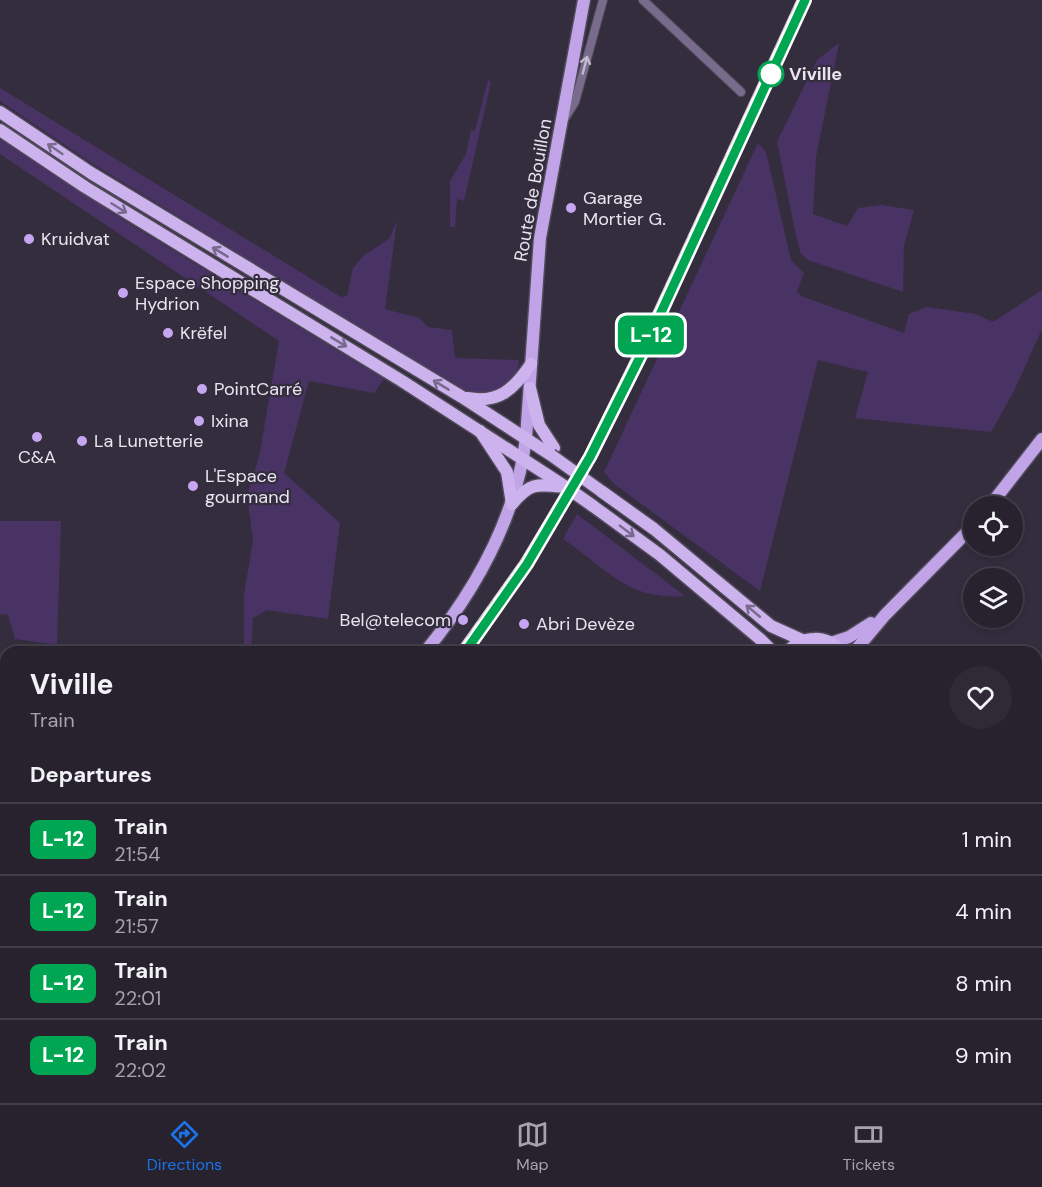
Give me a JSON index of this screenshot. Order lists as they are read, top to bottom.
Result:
{
  "streets": {
    "main road": ["Route de Bouillon"]
  },
  "places": [
    "Viville",
    "Garage Mortier G.",
    "Kruidvat",
    "Espace Shopping Hydrion",
    "Krëfel",
    "PointCarré",
    "Ixina",
    "C&A",
    "La Lunetterie",
    "L'Espace gourmand",
    "Bel@telecom",
    "Abri Devèze"
  ],
  "page": {
    "on_map": "L-12",
    "heading": [
      ["Viville", "Train"],
      "Departures"
    ],
    "list": [
      {
        "mark": "L-12",
        "name": "Train",
        "note": "21:54",
        "value": "1 min"
      },
      {
        "mark": "L-12",
        "name": "Train",
        "note": "21:57",
        "value": "4 min"
      },
      {
        "mark": "L-12",
        "name": "Train",
        "note": "22:01",
        "value": "8 min"
      },
      {
        "mark": "L-12",
        "name": "Train",
        "note": "22:02",
        "value": "9 min"
      }
    ],
    "tabs": ["Directions", "Map", "Tickets"]
  }
}
